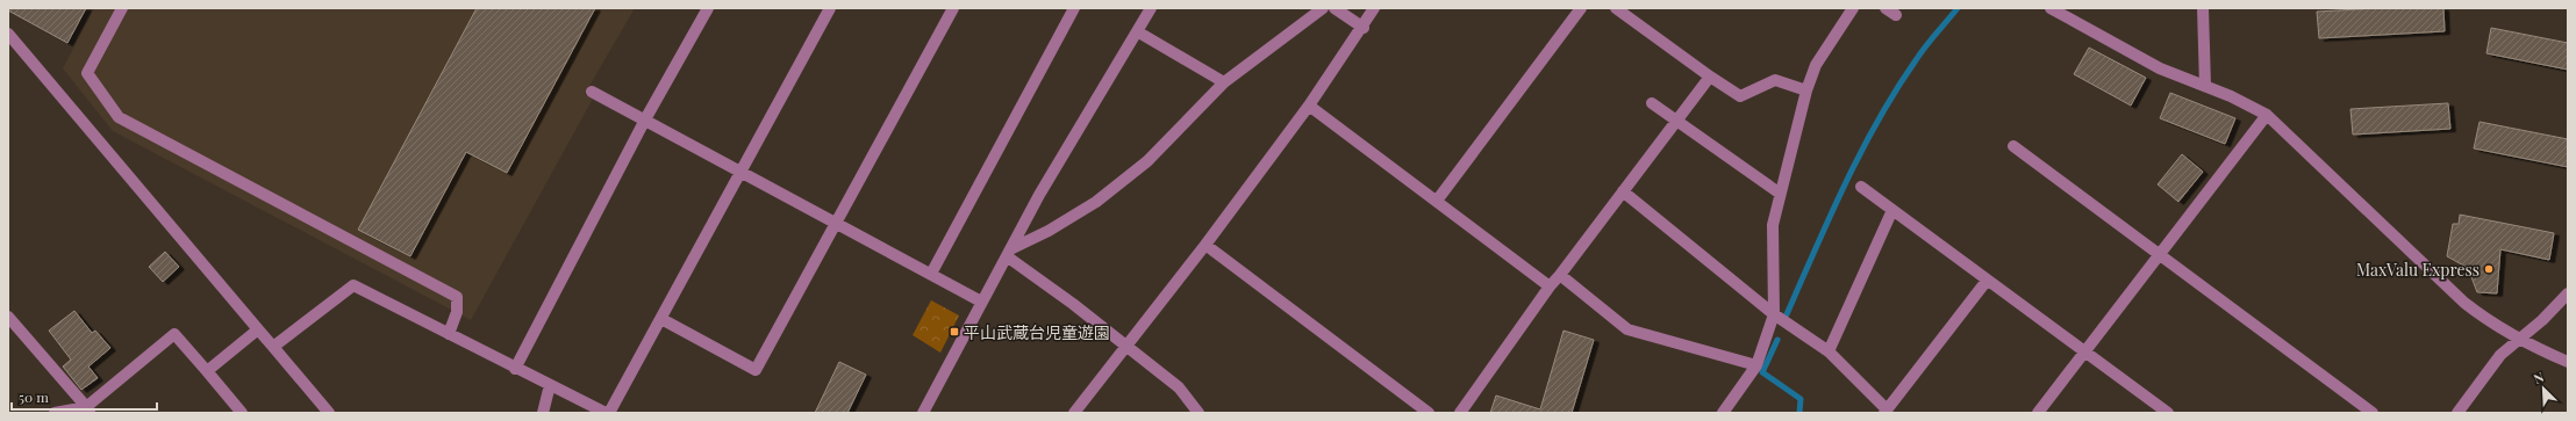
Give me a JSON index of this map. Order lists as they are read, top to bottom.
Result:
{
  "places": {
    "other": ["MaxValu Express"],
    "transit": ["平山武蔵台児童遊園"]
  },
  "scale_bar": "50 m",
  "north": "top left"
}
